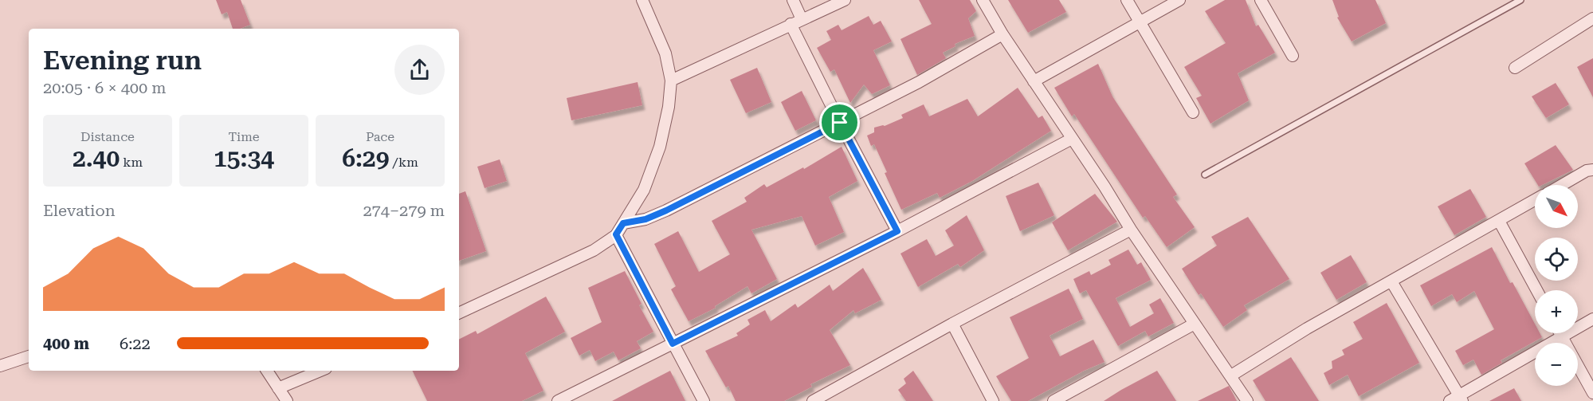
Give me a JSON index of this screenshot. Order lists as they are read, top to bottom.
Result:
{
  "north": "bottom right",
  "page": {
    "heading": ["Evening run", "20:05 · 6 × 400 m"],
    "stats": [
      ["Distance", "2.40 km"],
      ["Time", "15:34"],
      ["Pace", "6:29 /km"]
    ],
    "map_buttons": ["+", "−"],
    "chart": ["Elevation", "274–279 m"],
    "list": [
      {
        "name": "400 m",
        "note": "6:22"
      }
    ]
  }
}
